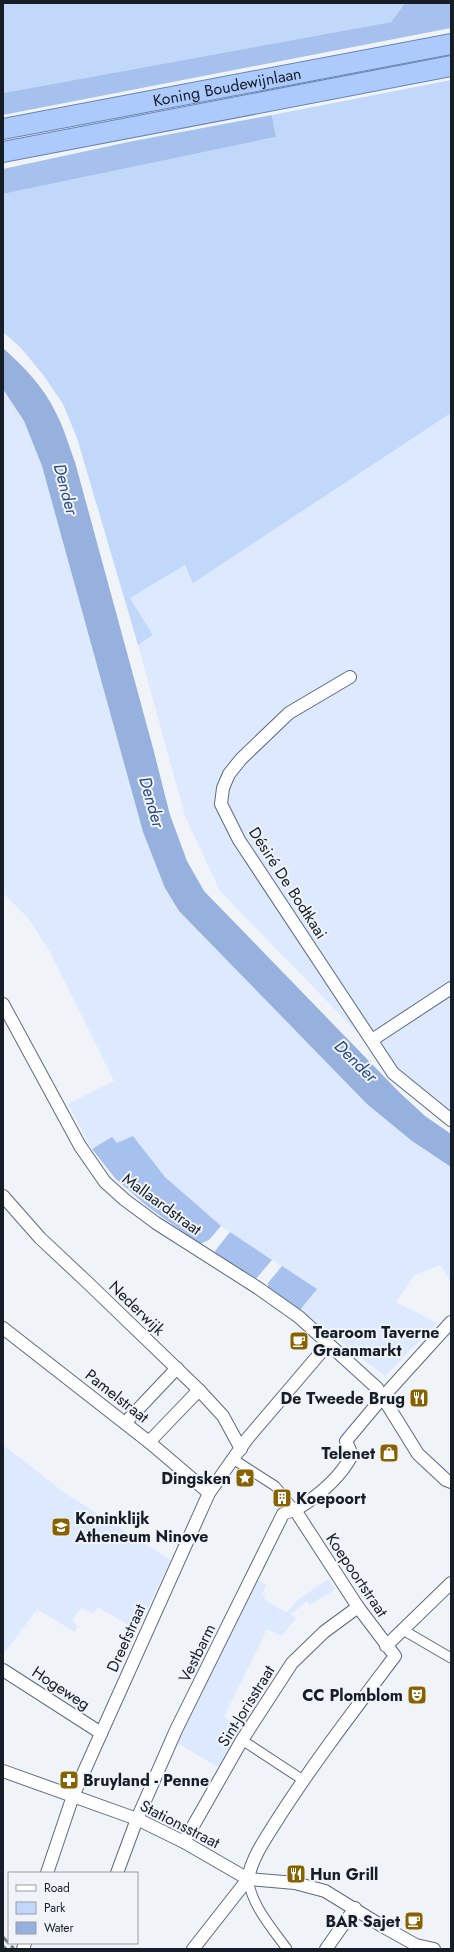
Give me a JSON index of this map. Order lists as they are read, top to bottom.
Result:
{
  "streets": {
    "highway": ["Koning Boudewijnlaan"],
    "street": [
      "Désiré De Bodtkaai",
      "Mallaardstraat",
      "Nederwijk",
      "Pamelstraat",
      "Koepoortstraat",
      "Dreefstraat",
      "Vestbarm",
      "Hogeweg",
      "Sint-Jorisstraat",
      "Stationsstraat"
    ]
  },
  "crossings": [
    ["Mallaardstraat", "Dreefstraat"],
    ["Mallaardstraat", "Vestbarm"],
    ["Nederwijk", "Dreefstraat"],
    ["Pamelstraat", "Dreefstraat"],
    ["Koepoortstraat", "Vestbarm"],
    ["Koepoortstraat", "Sint-Jorisstraat"],
    ["Dreefstraat", "Hogeweg"],
    ["Dreefstraat", "Stationsstraat"],
    ["Vestbarm", "Stationsstraat"],
    ["Sint-Jorisstraat", "Stationsstraat"]
  ],
  "water": ["Dender"],
  "places": {
    "cafe": ["Tearoom Taverne Graanmarkt", "BAR Sajet"],
    "restaurant": ["De Tweede Brug", "Hun Grill"],
    "shop": ["Telenet"],
    "place": ["Dingsken"],
    "building": ["Koepoort"],
    "school or university": ["Koninklijk Atheneum Ninove"],
    "theatre": ["CC Plomblom"],
    "pharmacy": ["Bruyland - Penne"]
  },
  "legend": ["Road", "Park", "Water"]
}
